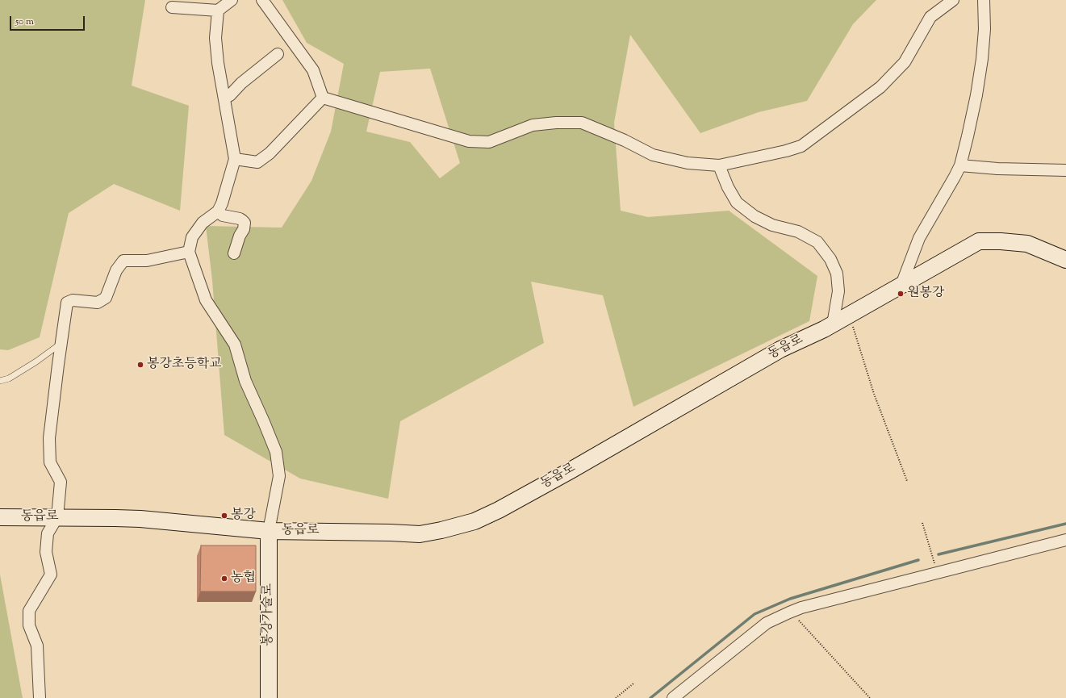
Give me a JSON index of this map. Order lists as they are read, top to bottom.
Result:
{
  "streets": {
    "main road": ["동읍로", "봉강가술로"]
  },
  "crossings": [
    ["동읍로", "봉강가술로"]
  ],
  "places": [
    "원봉강",
    "봉강초등학교",
    "봉강",
    "농협"
  ],
  "scale_bar": "50 m"
}
